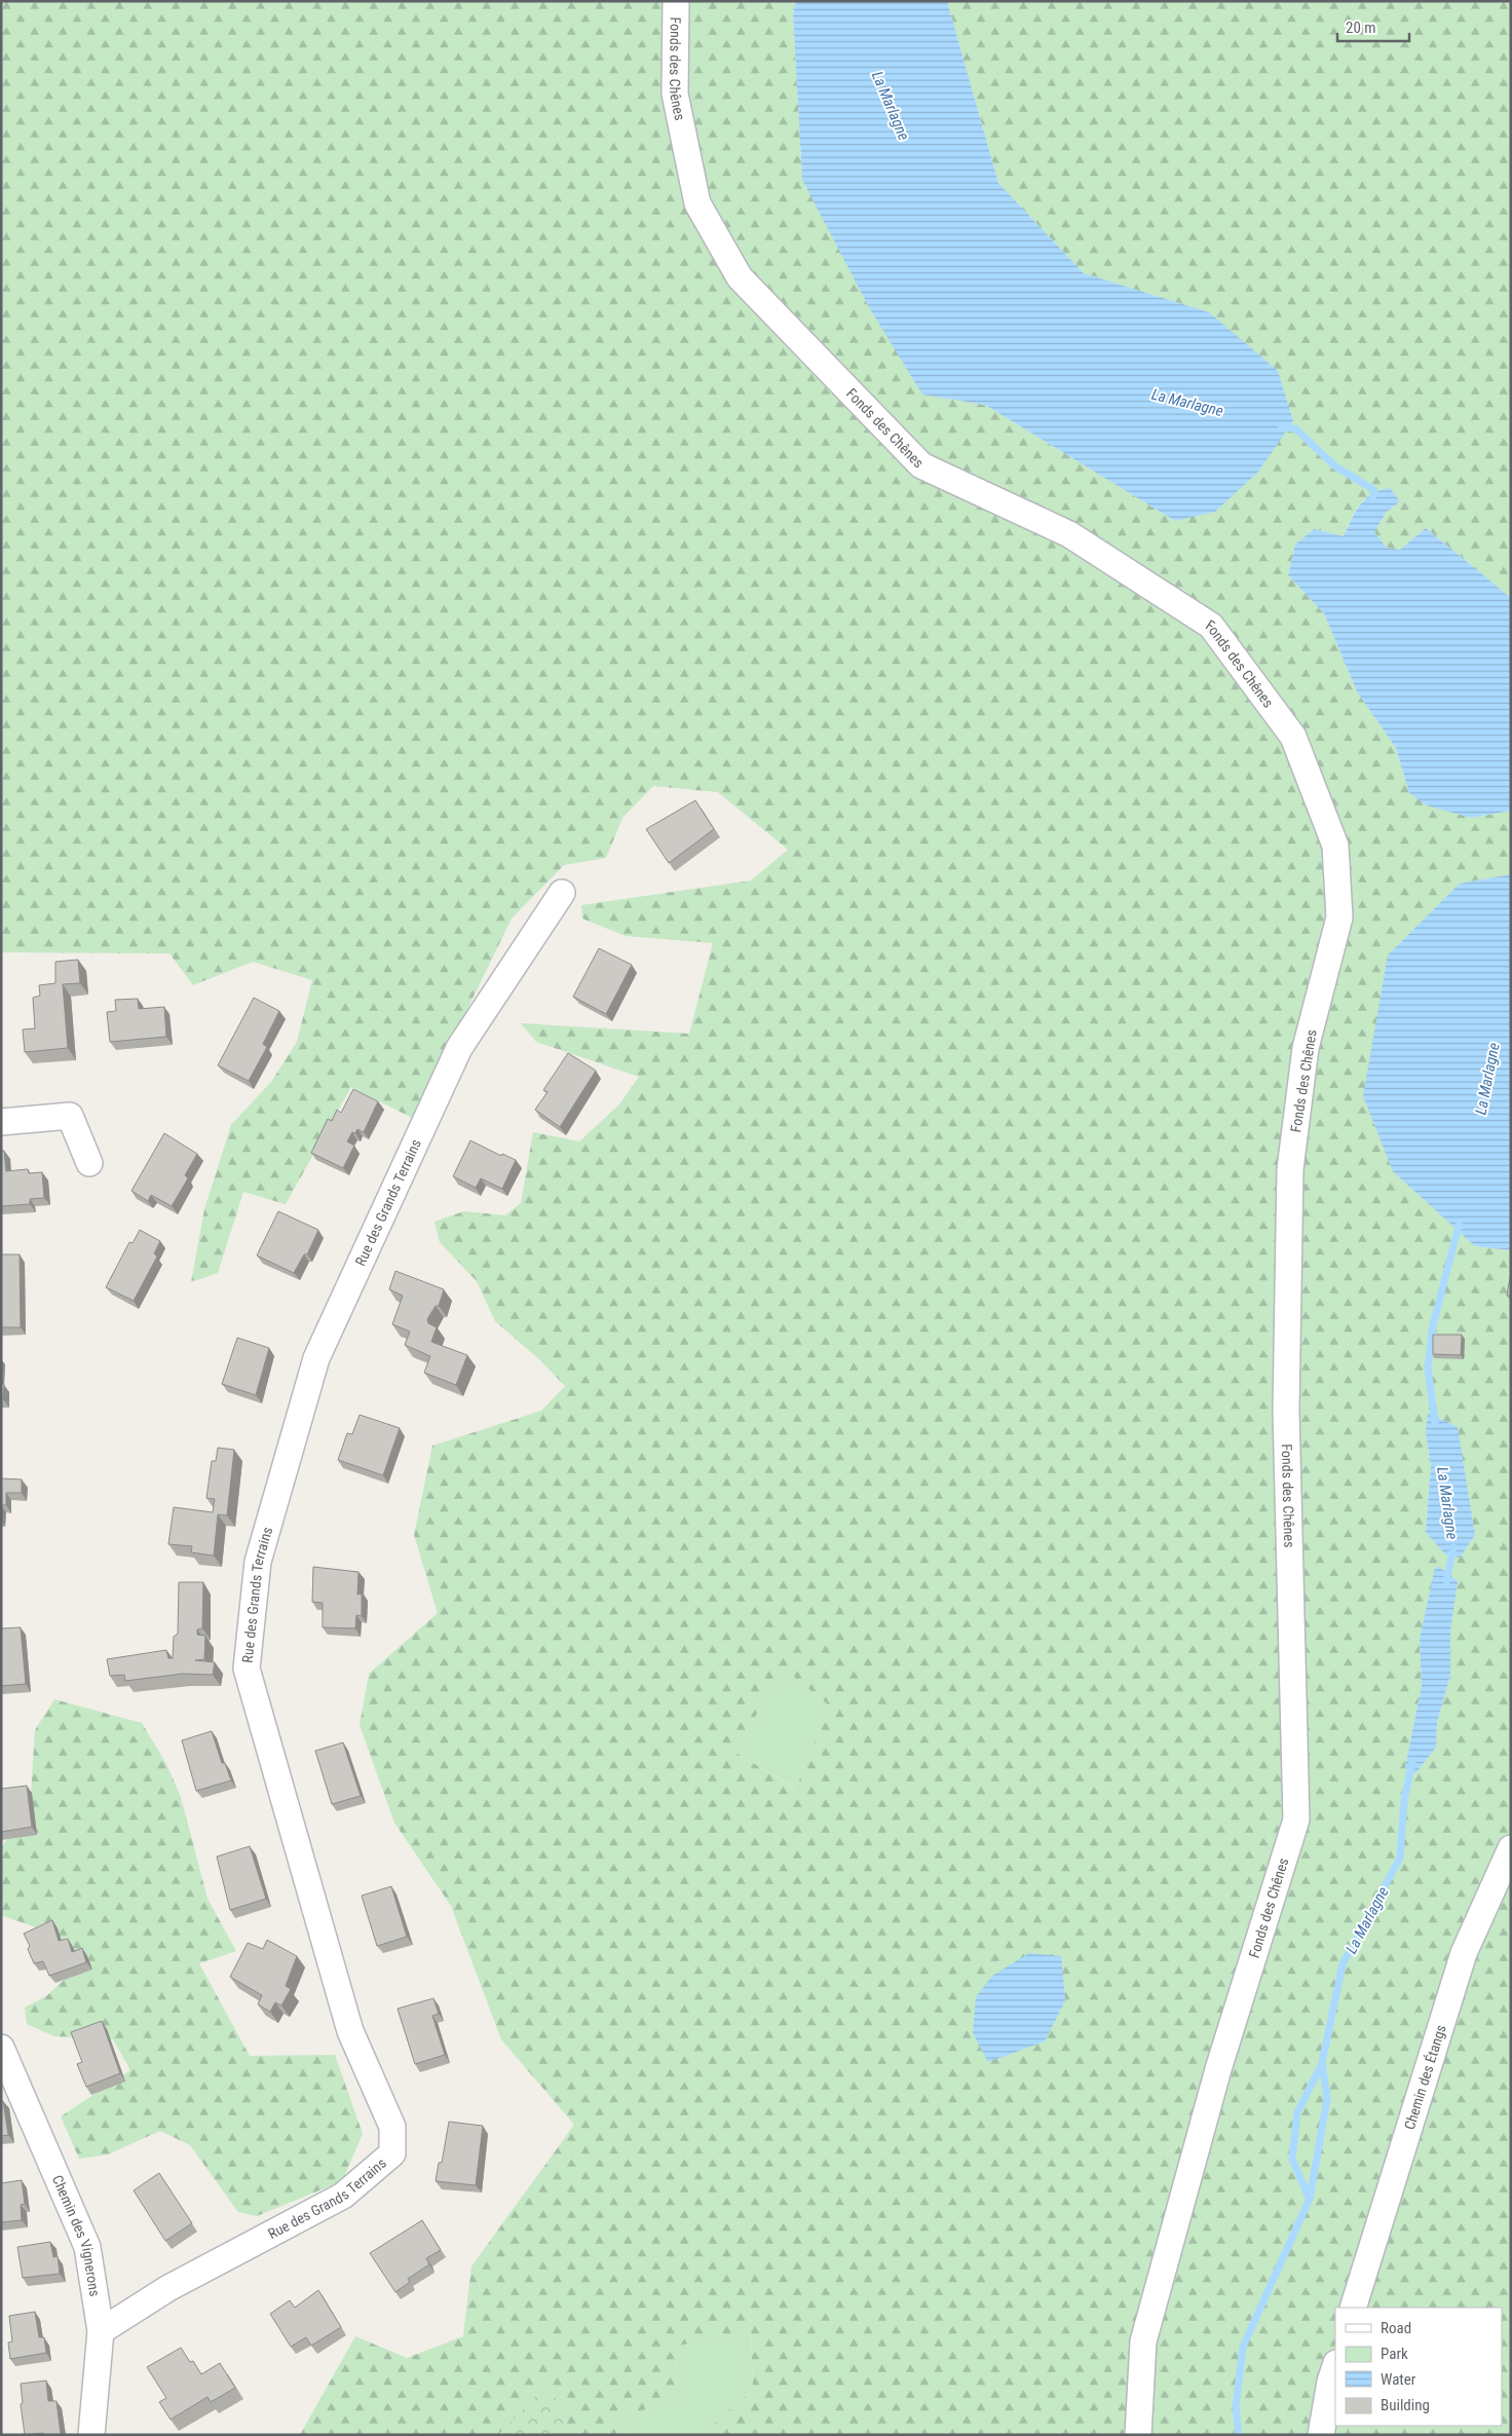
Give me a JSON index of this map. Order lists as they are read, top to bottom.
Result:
{
  "streets": {
    "street": [
      "Fonds des Chênes",
      "Rue des Grands Terrains",
      "Chemin des Étangs",
      "Chemin des Vignerons"
    ]
  },
  "crossings": [
    ["Rue des Grands Terrains", "Chemin des Vignerons"]
  ],
  "water": ["La Marlagne"],
  "legend": [
    "Road",
    "Park",
    "Water",
    "Building"
  ],
  "scale_bar": "20 m"
}
